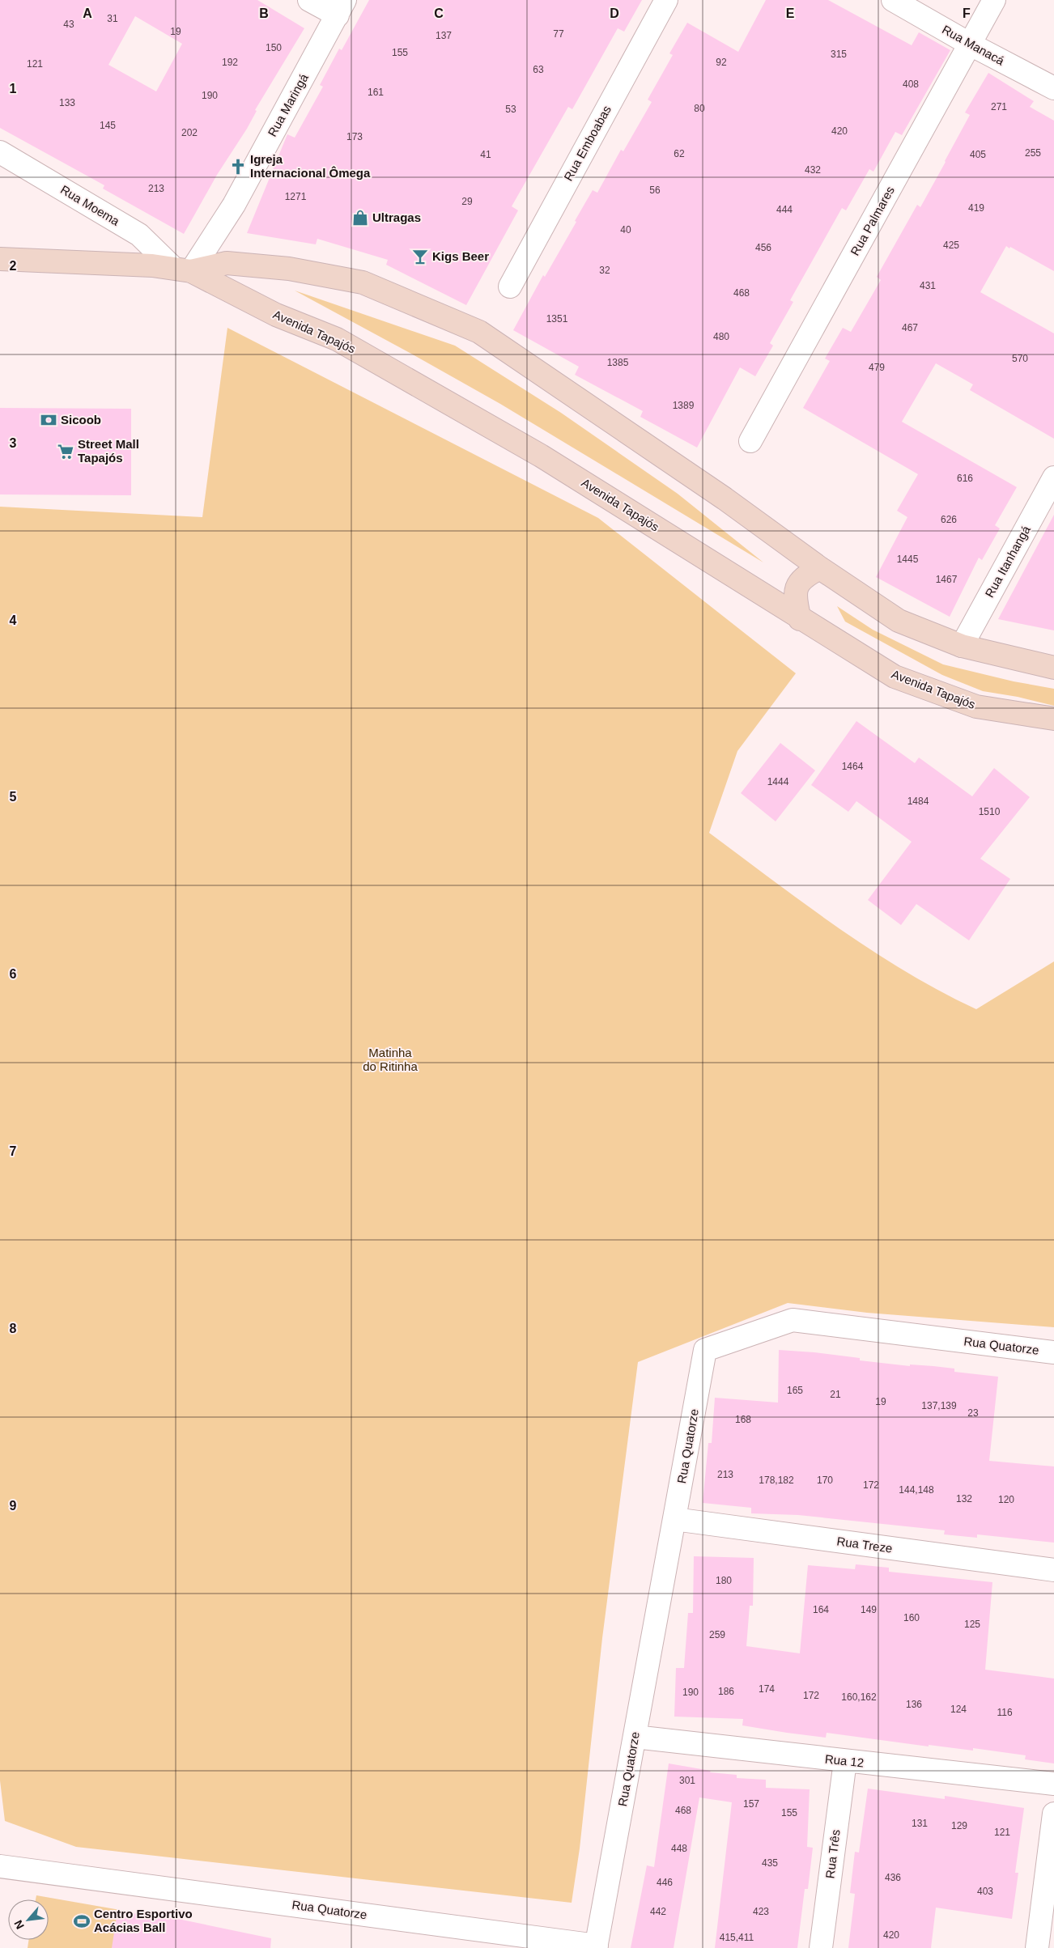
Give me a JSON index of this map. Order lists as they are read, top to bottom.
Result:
{
  "streets": {
    "main road": ["Avenida Tapajós"],
    "street": [
      "Rua Manacá",
      "Rua Maringá",
      "Rua Emboabas",
      "Rua Moema",
      "Rua Palmares",
      "Rua Itanhangá",
      "Rua Quatorze",
      "Rua Treze",
      "Rua 12",
      "Rua Três"
    ]
  },
  "crossings": [
    ["Rua Manacá", "Rua Palmares"],
    ["Rua Maringá", "Rua Moema"],
    ["Rua Maringá", "Avenida Tapajós"],
    ["Rua Moema", "Avenida Tapajós"],
    ["Avenida Tapajós", "Rua Itanhangá"],
    ["Rua Quatorze", "Rua Treze"],
    ["Rua Quatorze", "Rua 12"],
    ["Rua 12", "Rua Três"]
  ],
  "parks": ["Matinha do Ritinha"],
  "places": {
    "church": ["Igreja Internacional Ômega"],
    "shop": ["Ultragas"],
    "bar": ["Kigs Beer"],
    "bank": ["Sicoob"],
    "supermarket": ["Street Mall Tapajós"],
    "sports": ["Centro Esportivo Acácias Ball"]
  },
  "house_numbers": [
    "31",
    "43",
    "19",
    "77",
    "137",
    "150",
    "155",
    "315",
    "192",
    "92",
    "121",
    "63",
    "408",
    "161",
    "190",
    "133",
    "271",
    "80",
    "53",
    "145",
    "420",
    "202",
    "173",
    "255",
    "62",
    "41",
    "405",
    "432",
    "213",
    "56",
    "1271",
    "29",
    "419",
    "444",
    "40",
    "425",
    "456",
    "32",
    "431",
    "468",
    "1351",
    "467",
    "480",
    "570",
    "1385",
    "479",
    "1389",
    "616",
    "626",
    "1445",
    "1467",
    "1464",
    "1444",
    "1484",
    "1510",
    "165",
    "21",
    "19",
    "137,139",
    "23",
    "168",
    "213",
    "178,182",
    "170",
    "172",
    "144,148",
    "132",
    "120",
    "180",
    "164",
    "149",
    "160",
    "125",
    "259",
    "174",
    "186",
    "190",
    "172",
    "160,162",
    "136",
    "124",
    "116",
    "301",
    "157",
    "468",
    "155",
    "131",
    "129",
    "121",
    "448",
    "435",
    "436",
    "446",
    "403",
    "442",
    "423",
    "420",
    "415,411"
  ],
  "north": "bottom left",
  "grid": {
    "columns": [
      "A",
      "B",
      "C",
      "D",
      "E",
      "F"
    ],
    "rows": [
      "1",
      "2",
      "3",
      "4",
      "5",
      "6",
      "7",
      "8",
      "9"
    ]
  }
}
